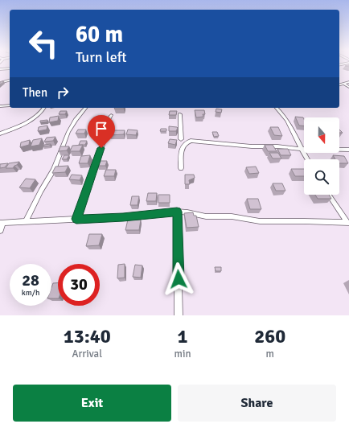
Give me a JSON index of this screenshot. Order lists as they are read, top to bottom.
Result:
{
  "north": "bottom",
  "page": {
    "turn": ["60 m", "Turn left"],
    "then": "Then",
    "speed": "28 km/h",
    "limit": "30",
    "eta": [
      "13:40",
      "Arrival",
      "1",
      "min",
      "260",
      "m"
    ],
    "buttons": ["Exit", "Share"]
  }
}
